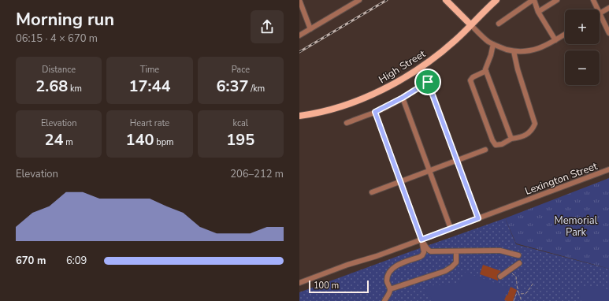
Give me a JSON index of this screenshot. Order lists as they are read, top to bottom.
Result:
{
  "streets": {
    "main road": ["High Street"],
    "street": ["Lexington Street"]
  },
  "parks": ["Memorial Park"],
  "scale_bar": "100 m",
  "page": {
    "heading": ["Morning run", "06:15 · 4 × 670 m"],
    "map_buttons": ["+", "−"],
    "stats": [
      ["Distance", "2.68 km"],
      ["Time", "17:44"],
      ["Pace", "6:37 /km"],
      ["Elevation", "24 m"],
      ["Heart rate", "140 bpm"],
      ["kcal", "195"]
    ],
    "chart": ["Elevation", "206–212 m"],
    "list": [
      {
        "name": "670 m",
        "note": "6:09"
      }
    ],
    "scale": "100 m"
  }
}
